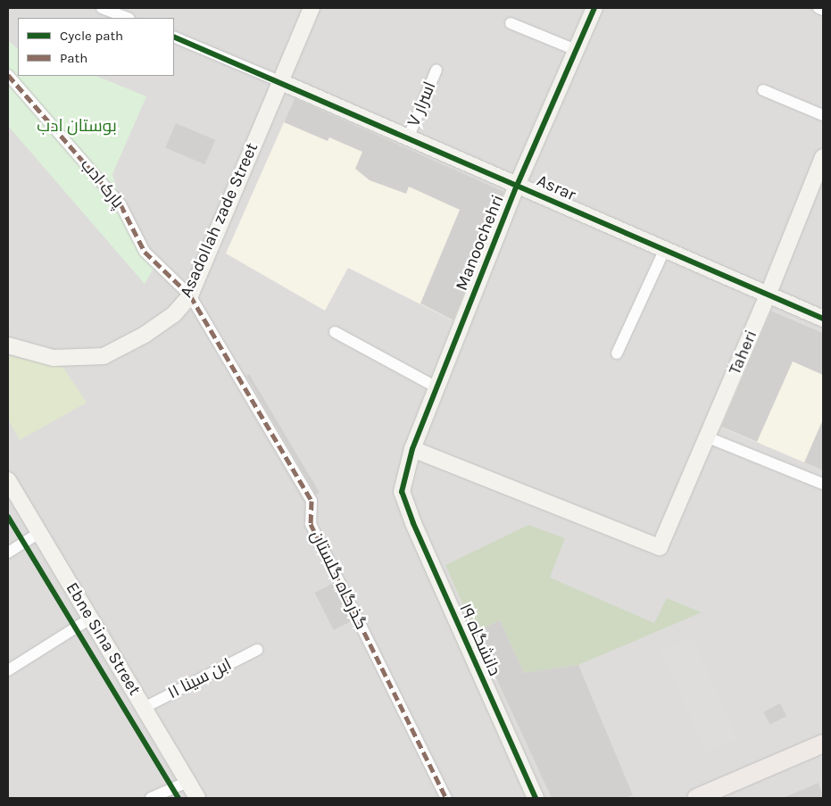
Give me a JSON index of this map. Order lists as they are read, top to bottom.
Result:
{
  "streets": {
    "street": [
      "اسرار ۷",
      "پارک ادب",
      "Asrar",
      "Asadollah zade Street",
      "Manoochehri",
      "Taheri",
      "گذرگاه گلستان",
      "Ebne Sina Street",
      "دانشگاه ۱۹",
      "ابن سینا ۱۱"
    ]
  },
  "crossings": [
    ["اسرار ۷", "Asrar"],
    ["پارک ادب", "Asadollah zade Street"],
    ["پارک ادب", "گذرگاه گلستان"],
    ["Asrar", "Asadollah zade Street"],
    ["Asrar", "Manoochehri"],
    ["Asrar", "Taheri"],
    ["Asadollah zade Street", "گذرگاه گلستان"],
    ["Manoochehri", "Taheri"],
    ["Manoochehri", "دانشگاه ۱۹"],
    ["Ebne Sina Street", "ابن سینا ۱۱"]
  ],
  "parks": ["بوستان ادب"],
  "legend": ["Cycle path", "Path"]
}
